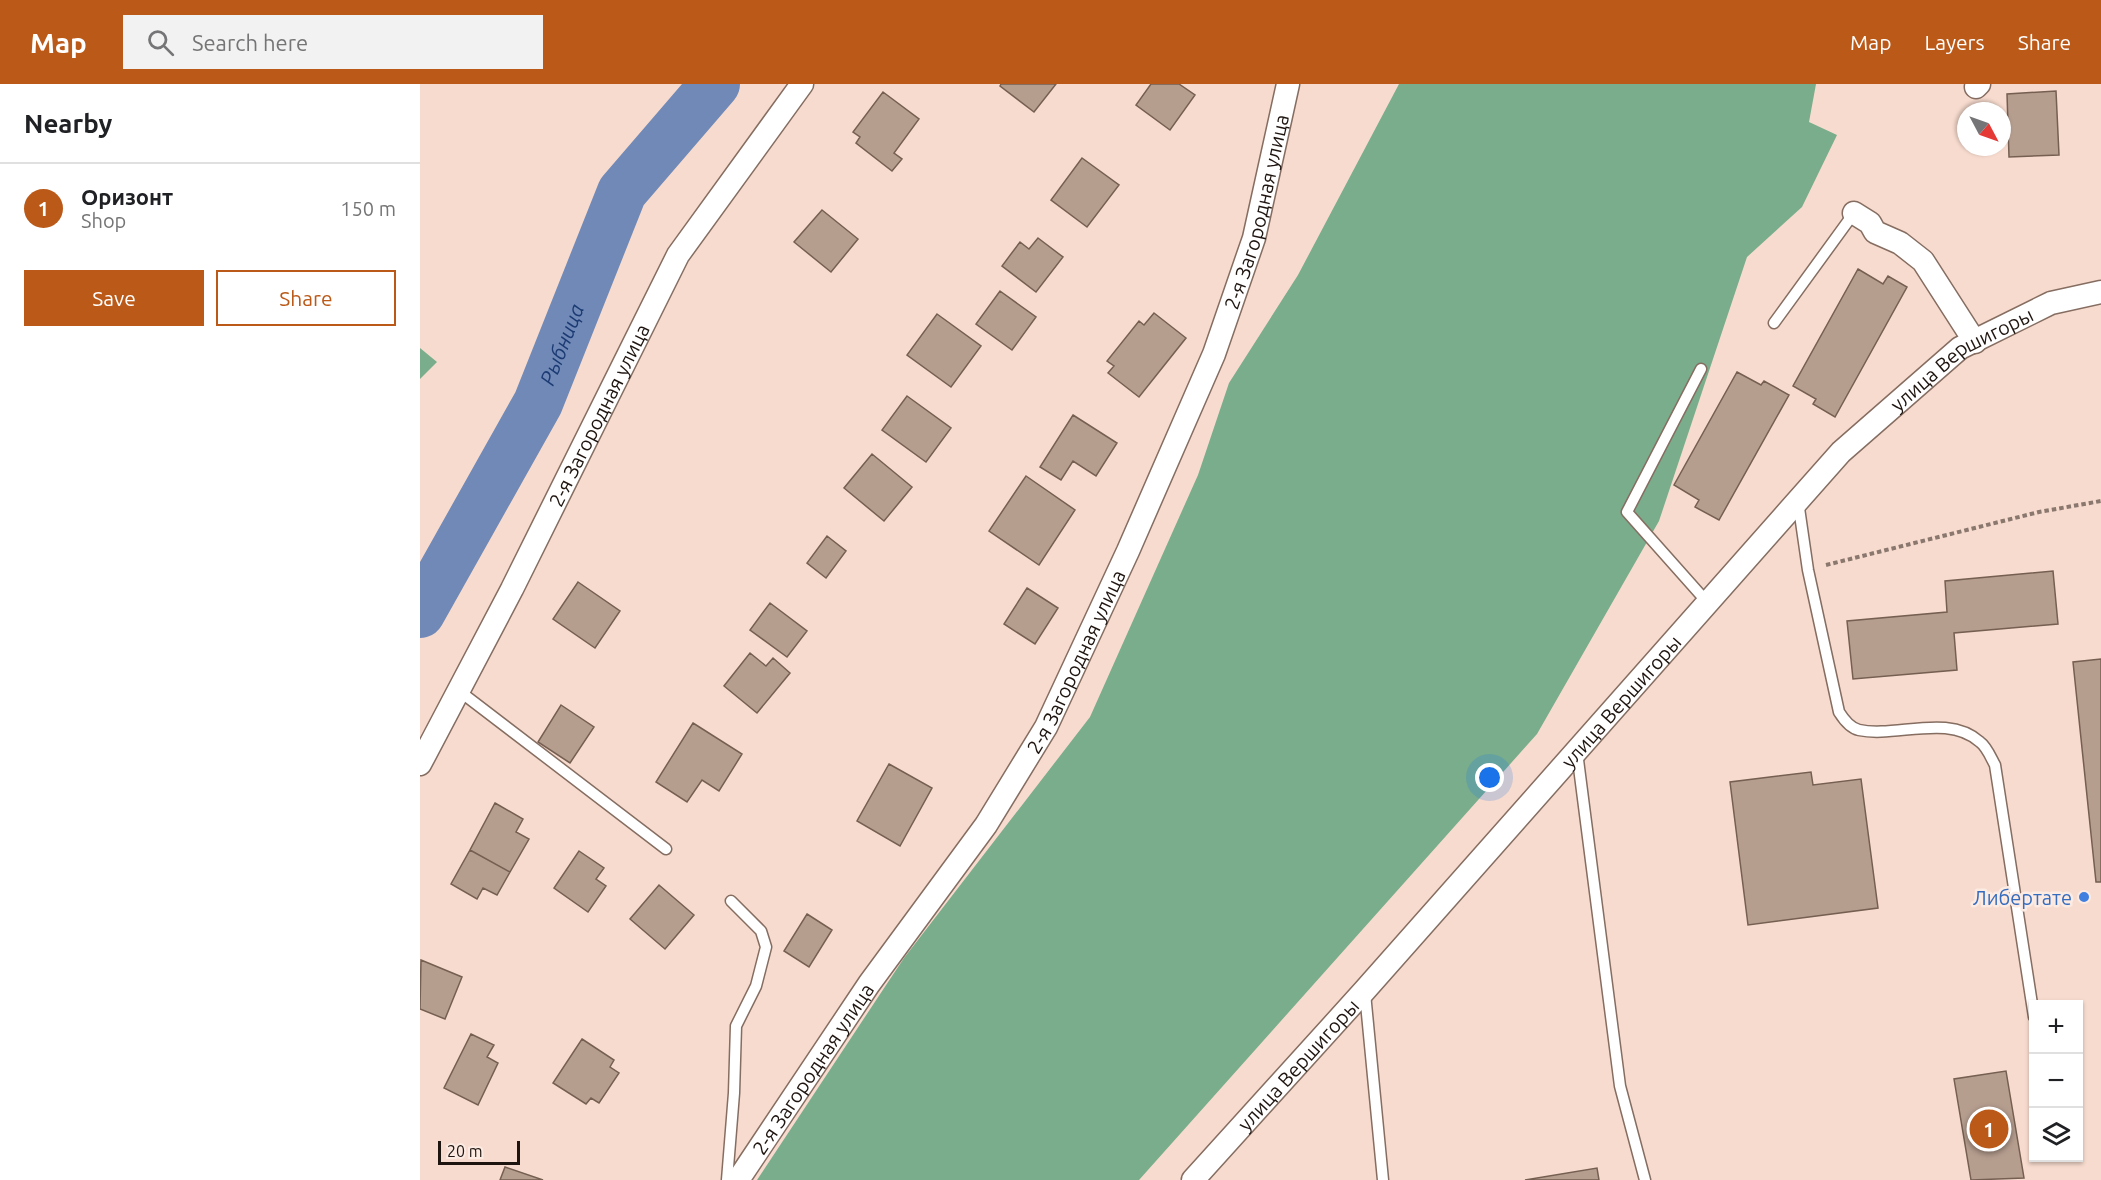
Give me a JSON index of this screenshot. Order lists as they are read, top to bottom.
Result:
{
  "streets": {
    "street": ["2-я Загородная улица", "улица Вершигоры"]
  },
  "water": ["Рыбница"],
  "places": ["Либертате"],
  "scale_bar": "20 m",
  "north": "bottom right",
  "page": {
    "header": "Map",
    "search": "Search here",
    "nav": ["Map", "Layers", "Share"],
    "heading": "Nearby",
    "list": [
      {
        "mark": "1",
        "name": "Оризонт",
        "note": "Shop",
        "value": "150 m"
      }
    ],
    "buttons": ["Save", "Share"],
    "map_buttons": ["+", "−"],
    "pins": "1",
    "scale": "20 m"
  }
}
